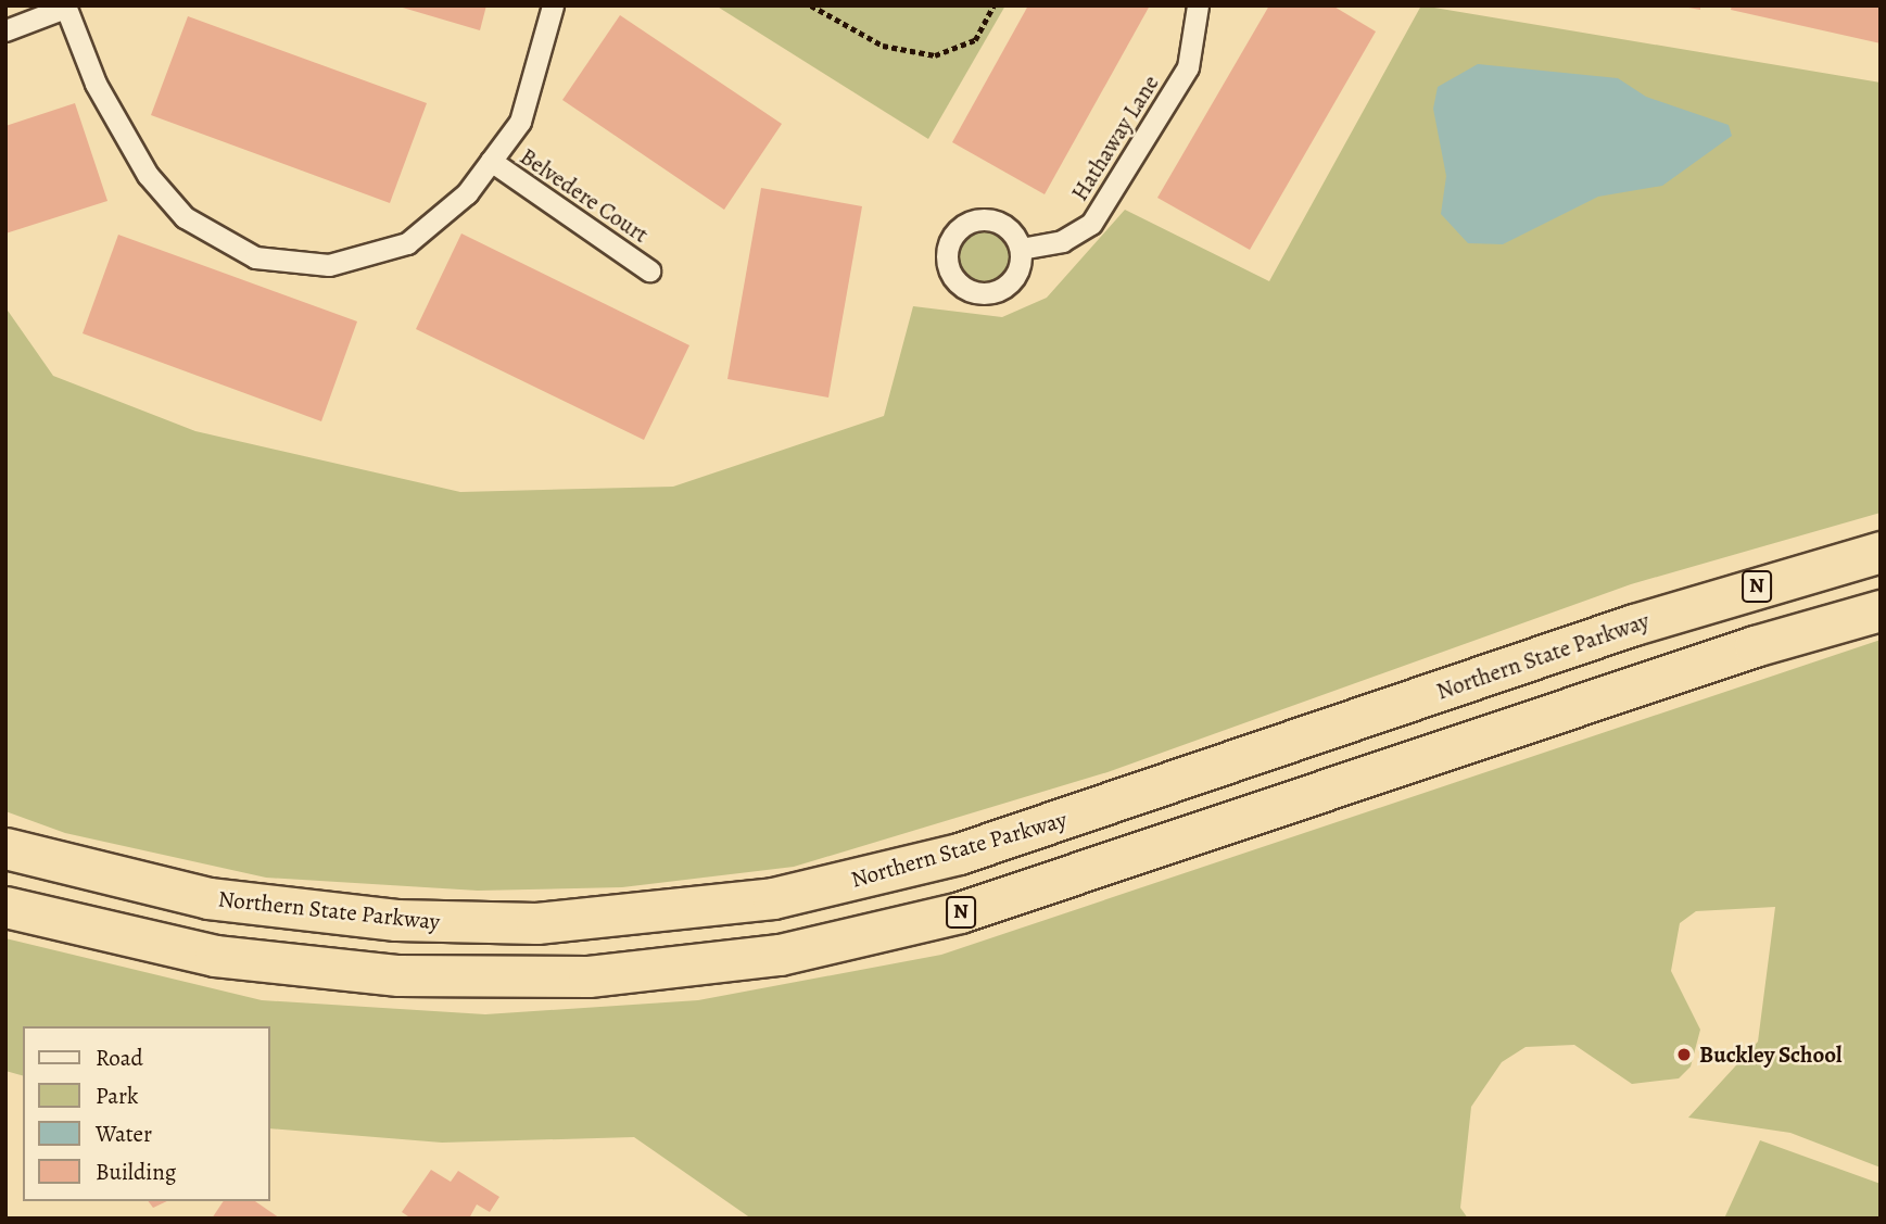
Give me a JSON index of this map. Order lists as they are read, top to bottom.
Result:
{
  "streets": {
    "highway": ["N", "Northern State Parkway"],
    "street": ["Hathaway Lane", "Belvedere Court"]
  },
  "places": ["Buckley School"],
  "legend": [
    "Road",
    "Park",
    "Water",
    "Building"
  ]
}
